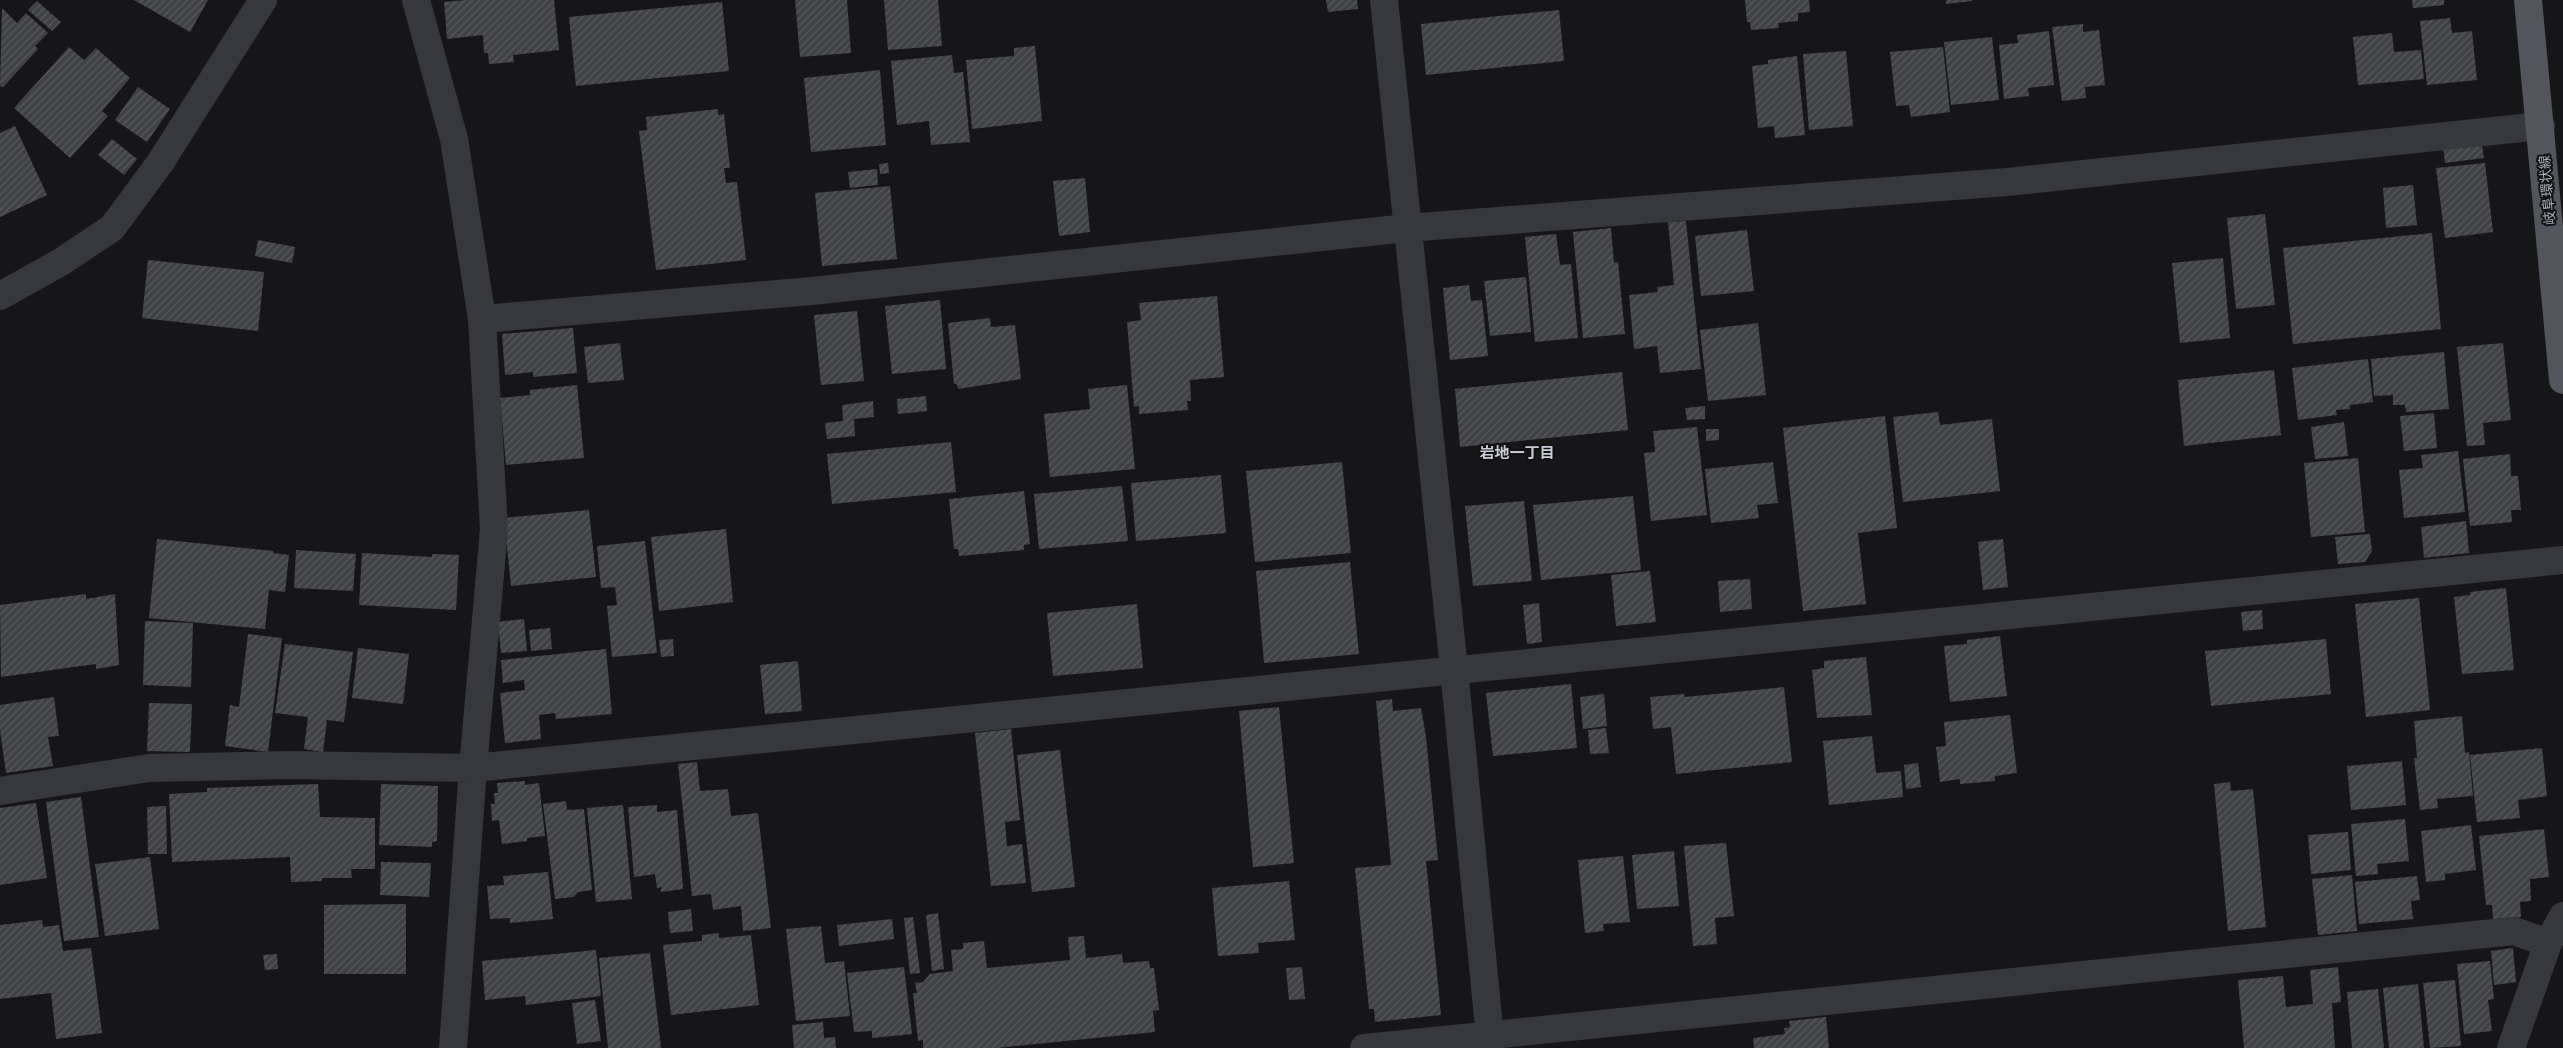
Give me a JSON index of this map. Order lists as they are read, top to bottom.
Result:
{
  "streets": {
    "main road": ["岐阜環状線"]
  },
  "districts": ["岩地一丁目"]
}
